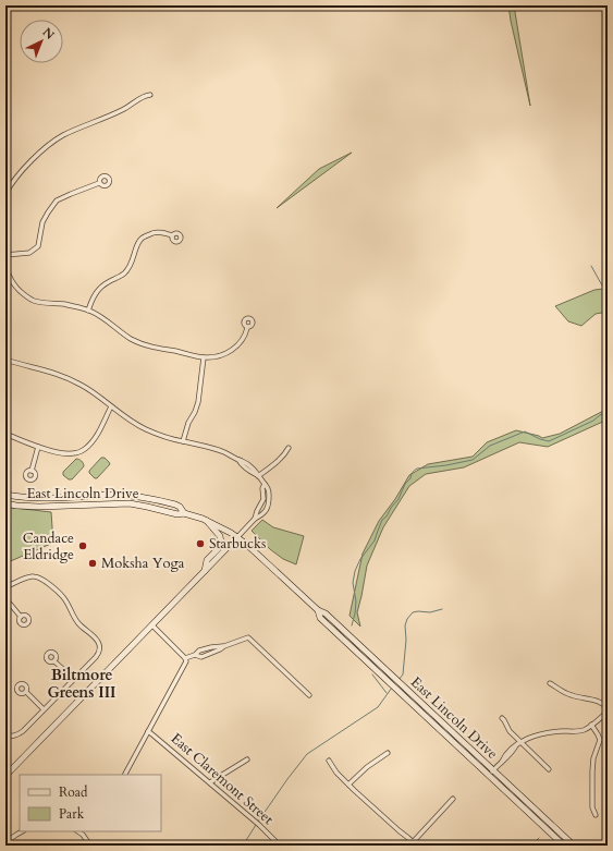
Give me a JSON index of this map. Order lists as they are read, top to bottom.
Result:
{
  "streets": {
    "main road": ["East Lincoln Drive"],
    "street": ["East Claremont Street"]
  },
  "districts": ["Biltmore Greens III"],
  "places": ["Starbucks", "Candace Eldridge", "Moksha Yoga"],
  "legend": ["Road", "Park"],
  "north": "top right"
}
